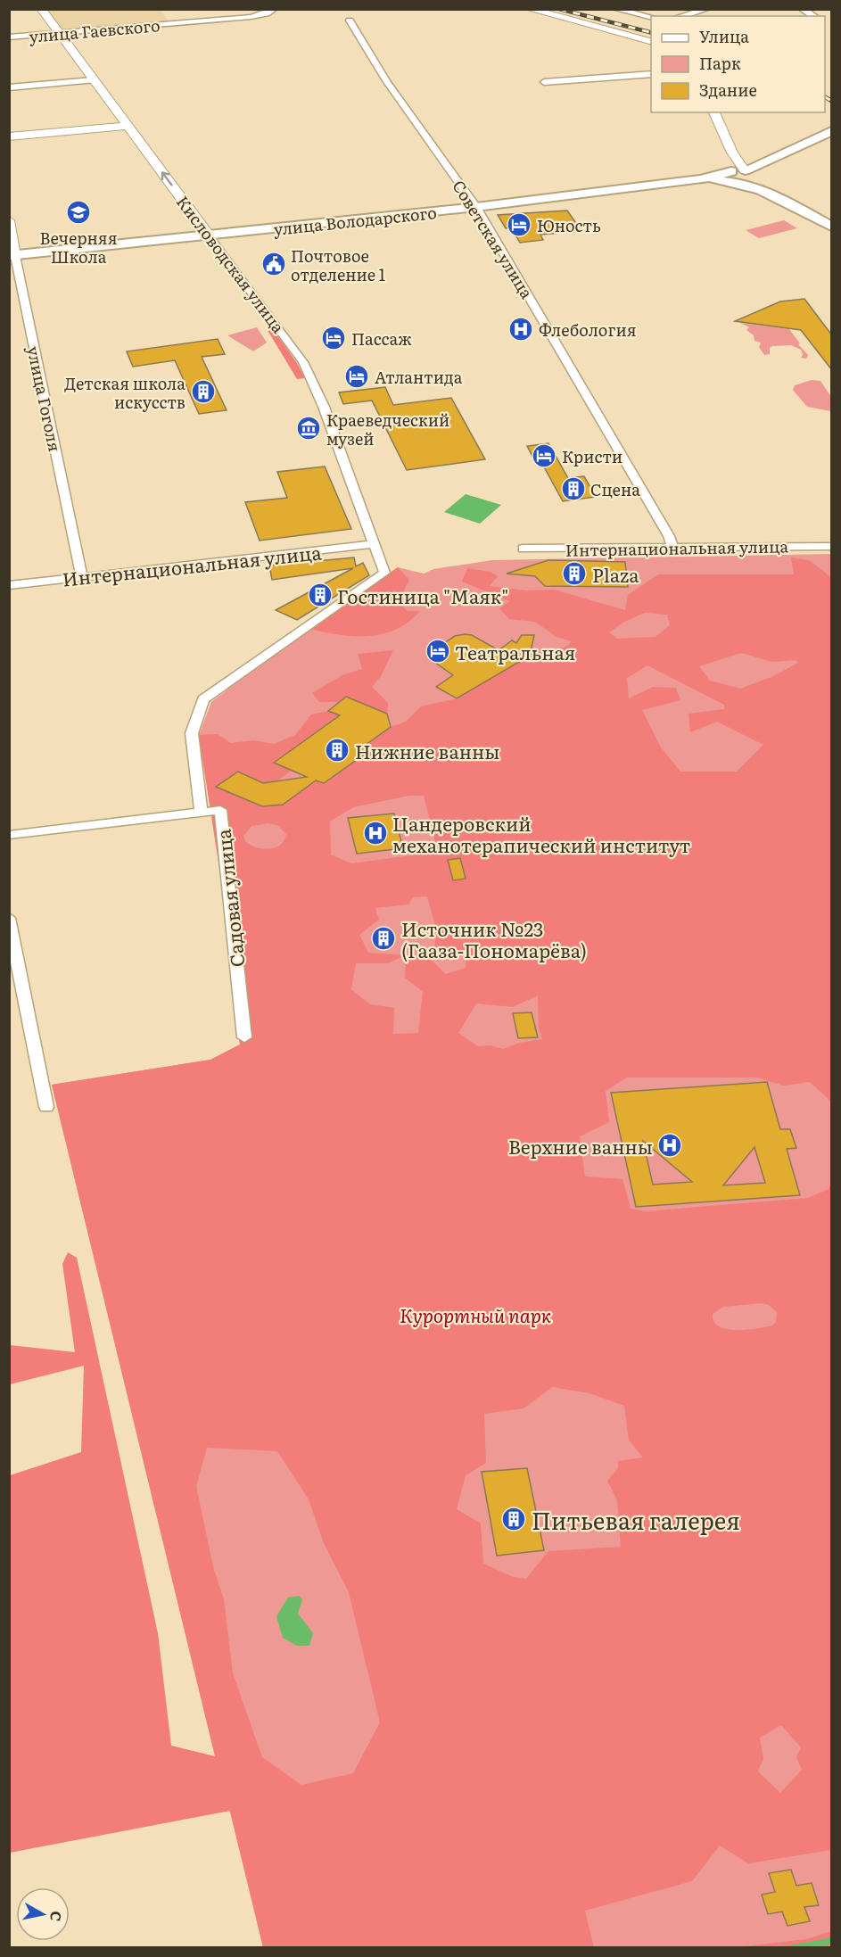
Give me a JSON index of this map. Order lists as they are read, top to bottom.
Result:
{
  "streets": {
    "main road": ["улица Володарского"],
    "street": [
      "улица Гаевского",
      "Советская улица",
      "Кисловодская улица",
      "улица Гоголя",
      "Интернациональная улица",
      "Садовая улица"
    ]
  },
  "crossings": [
    ["улица Гаевского", "Кисловодская улица"],
    ["улица Володарского", "Советская улица"],
    ["улица Володарского", "Кисловодская улица"],
    ["улица Володарского", "улица Гоголя"],
    ["Советская улица", "Интернациональная улица"],
    ["Кисловодская улица", "Интернациональная улица"],
    ["Кисловодская улица", "Садовая улица"],
    ["улица Гоголя", "Интернациональная улица"]
  ],
  "parks": ["Курортный парк"],
  "places": {
    "school or university": ["Вечерняя Школа"],
    "hotel": [
      "Юность",
      "Пассаж",
      "Атлантида",
      "Кристи",
      "Театральная"
    ],
    "public building": ["Почтовое отделение 1"],
    "hospital": ["Флебология", "Цандеровский механотерапический институт", "Верхние ванны"],
    "building": [
      "Детская школа искусств",
      "Сцена",
      "Plaza",
      "Гостиница \"Маяк\"",
      "Нижние ванны",
      "Источник №23 (Гааза-Пономарёва)",
      "Питьевая галерея"
    ],
    "museum": ["Краеведческий музей"]
  },
  "legend": ["Улица", "Парк", "Здание"],
  "north": "right"
}
